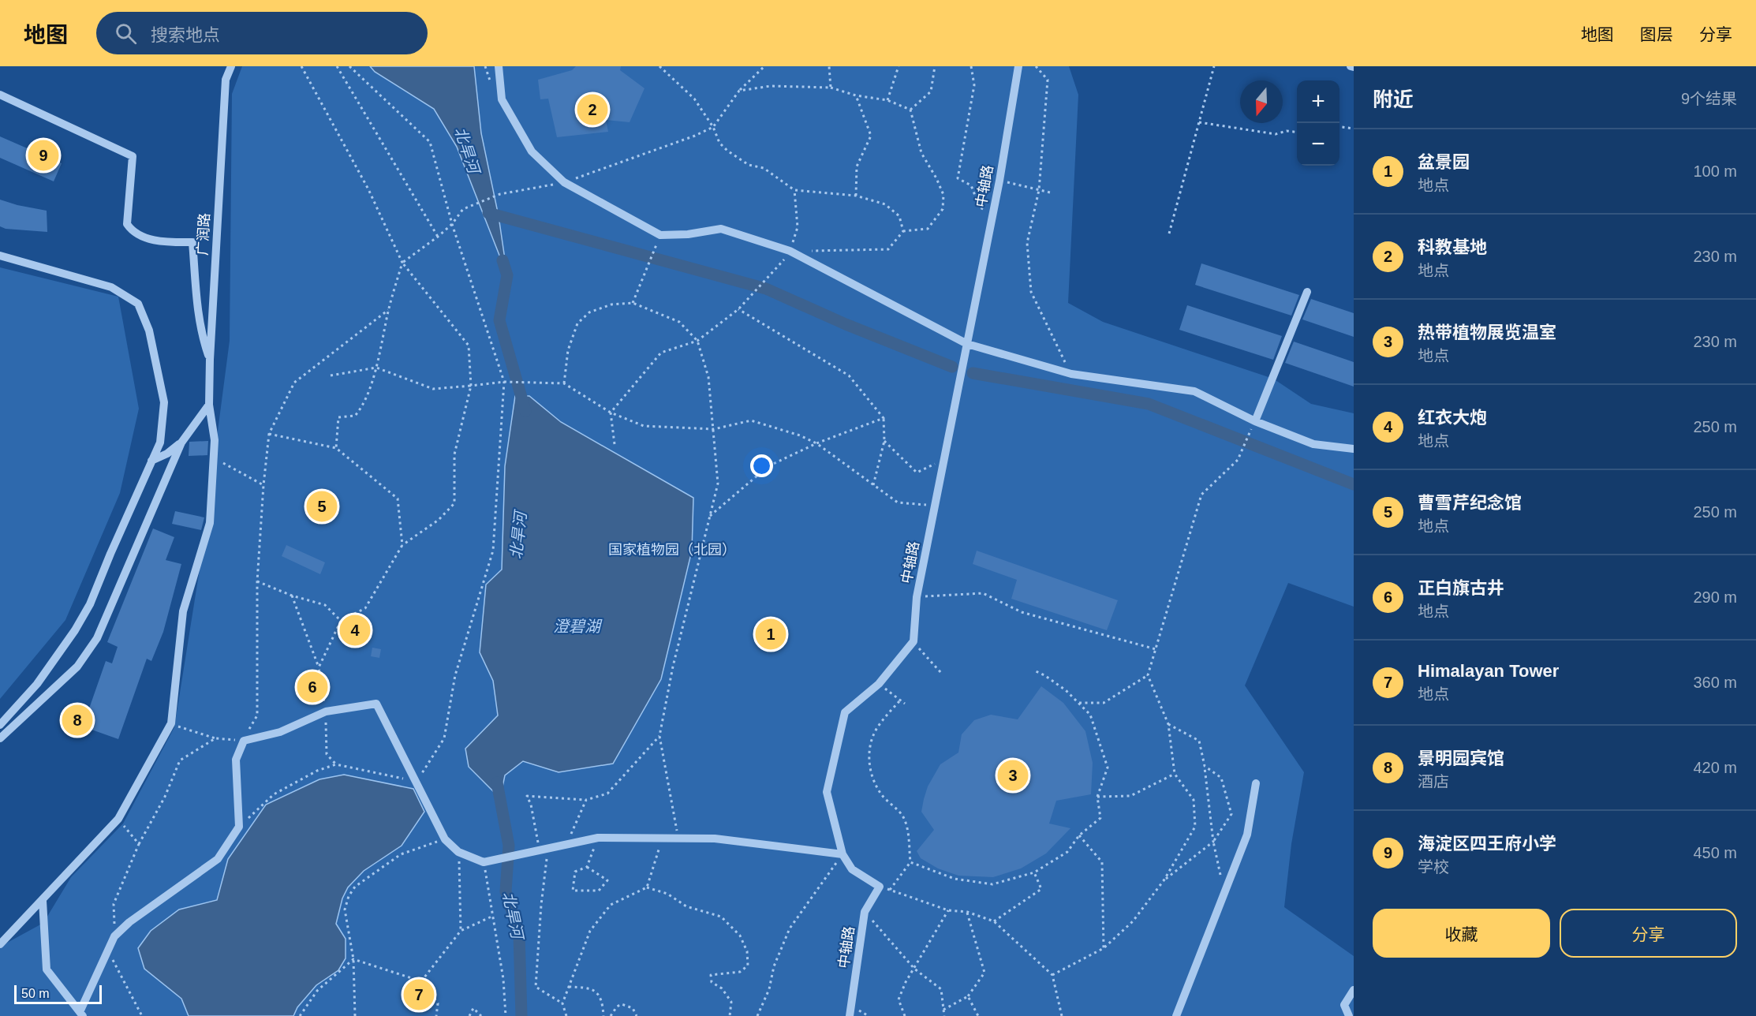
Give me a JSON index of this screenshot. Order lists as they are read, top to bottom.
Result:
{
  "streets": {
    "street": ["中轴路", "广润路"]
  },
  "water": ["北旱河", "澄碧湖"],
  "parks": ["国家植物园（北园）"],
  "scale_bar": "50 m",
  "north": "bottom",
  "page": {
    "header": "地图",
    "search": "搜索地点",
    "nav": ["地图", "图层", "分享"],
    "heading": ["附近", "9个结果"],
    "map_buttons": ["+", "−"],
    "pins": [
      "2",
      "9",
      "5",
      "4",
      "1",
      "6",
      "8",
      "3",
      "7"
    ],
    "list": [
      {
        "mark": "1",
        "name": "盆景园",
        "note": "地点",
        "value": "100 m"
      },
      {
        "mark": "2",
        "name": "科教基地",
        "note": "地点",
        "value": "230 m"
      },
      {
        "mark": "3",
        "name": "热带植物展览温室",
        "note": "地点",
        "value": "230 m"
      },
      {
        "mark": "4",
        "name": "红衣大炮",
        "note": "地点",
        "value": "250 m"
      },
      {
        "mark": "5",
        "name": "曹雪芹纪念馆",
        "note": "地点",
        "value": "250 m"
      },
      {
        "mark": "6",
        "name": "正白旗古井",
        "note": "地点",
        "value": "290 m"
      },
      {
        "mark": "7",
        "name": "Himalayan Tower",
        "note": "地点",
        "value": "360 m"
      },
      {
        "mark": "8",
        "name": "景明园宾馆",
        "note": "酒店",
        "value": "420 m"
      },
      {
        "mark": "9",
        "name": "海淀区四王府小学",
        "note": "学校",
        "value": "450 m"
      }
    ],
    "buttons": ["收藏", "分享"],
    "scale": "50 m"
  }
}
